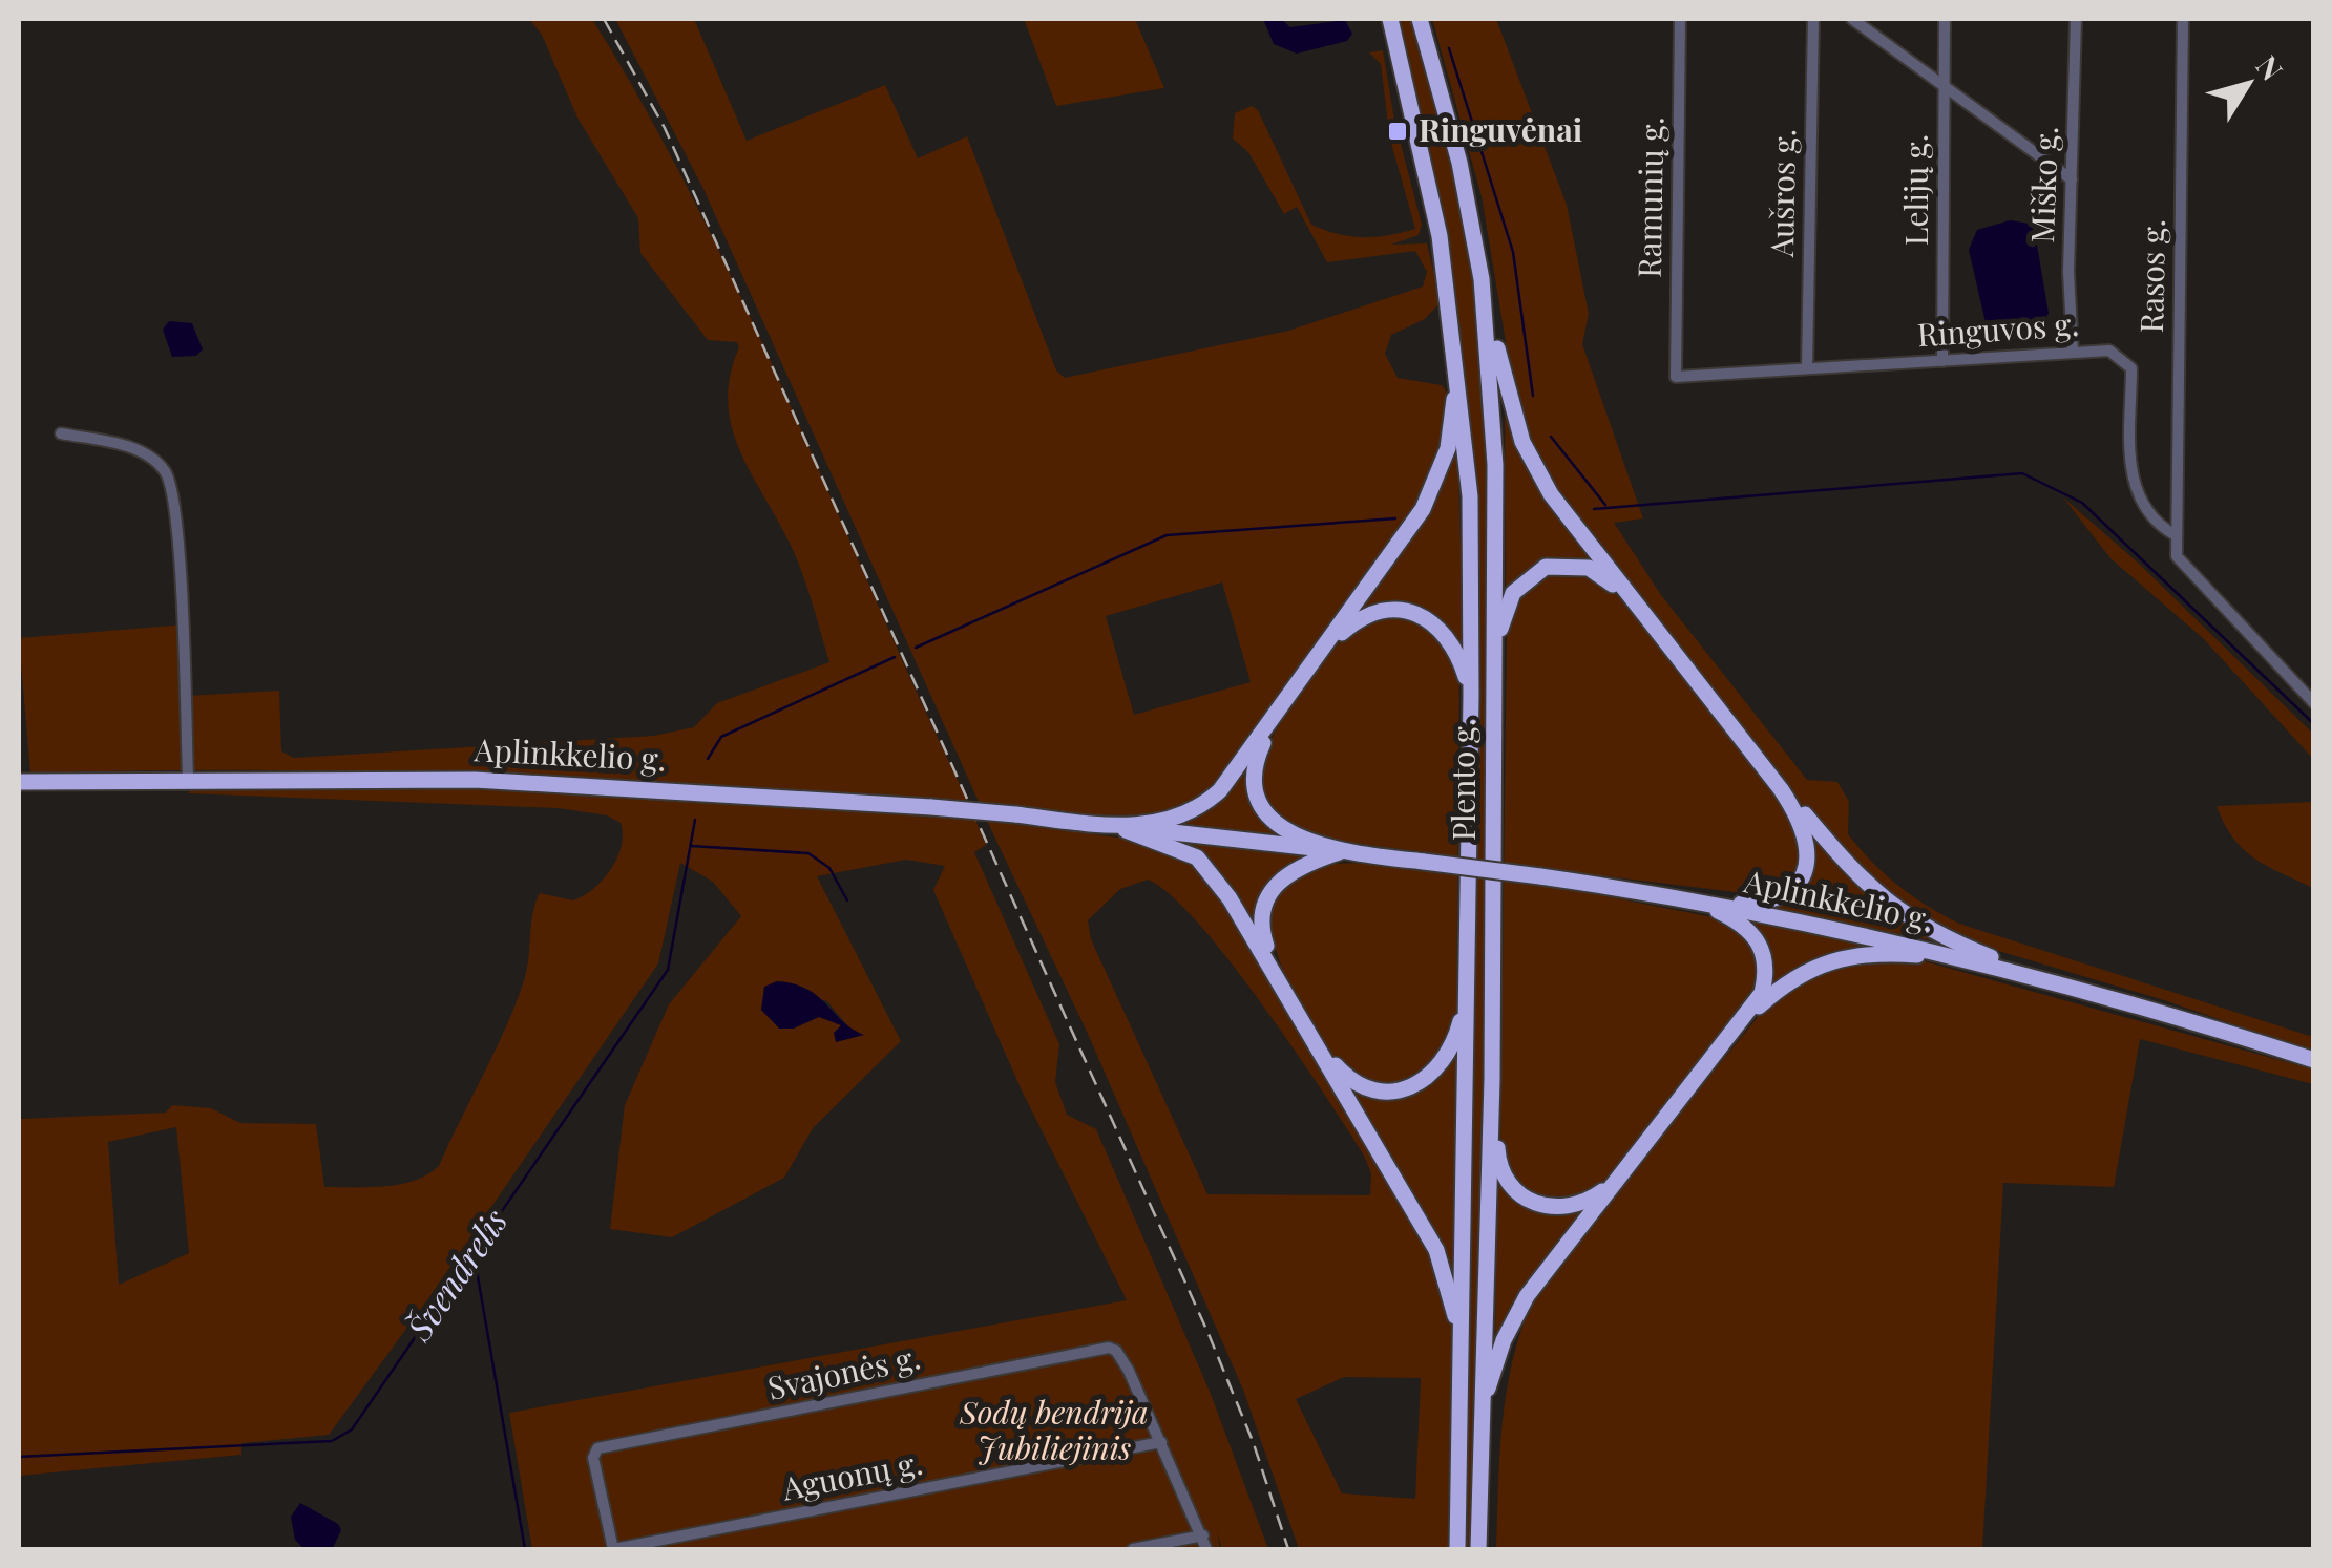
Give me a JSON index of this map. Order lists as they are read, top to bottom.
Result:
{
  "streets": {
    "highway": ["Aplinkkelio g.", "Plento g."],
    "street": [
      "Miško g.",
      "Lelijų g.",
      "Aušros g.",
      "Ramunių g.",
      "Rasos g.",
      "Ringuvos g.",
      "Svajonės g.",
      "Aguonų g."
    ]
  },
  "crossings": [
    ["Miško g.", "Ringuvos g."],
    ["Lelijų g.", "Ringuvos g."],
    ["Aušros g.", "Ringuvos g."],
    ["Ramunių g.", "Ringuvos g."],
    ["Rasos g.", "Ringuvos g."],
    ["Svajonės g.", "Aguonų g."]
  ],
  "water": ["Švendrelis"],
  "parks": ["Sodų bendrija Jubiliejinis"],
  "places": {
    "transit": ["Ringuvėnai"]
  },
  "north": "top right"
}
